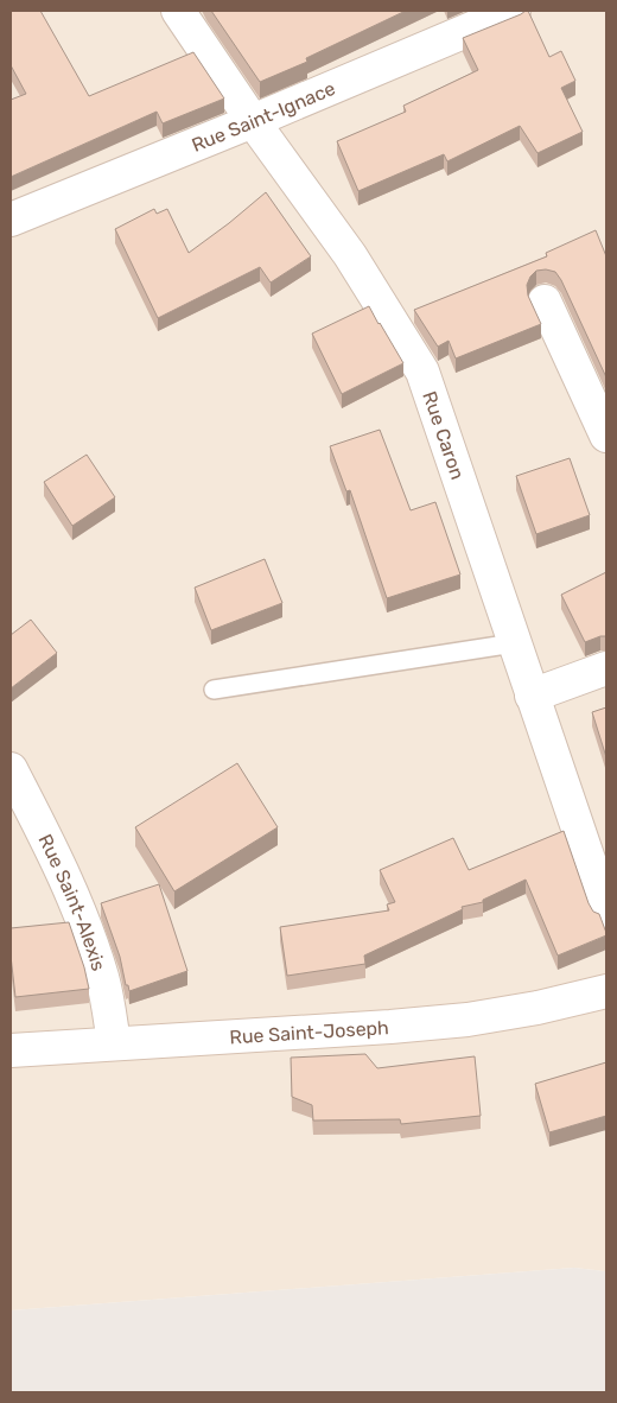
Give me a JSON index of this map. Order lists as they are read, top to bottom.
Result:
{
  "streets": {
    "street": [
      "Rue Saint-Ignace",
      "Rue Caron",
      "Rue Saint-Alexis",
      "Rue Saint-Joseph"
    ]
  },
  "crossings": [
    ["Rue Saint-Ignace", "Rue Caron"],
    ["Rue Saint-Alexis", "Rue Saint-Joseph"]
  ]
}
